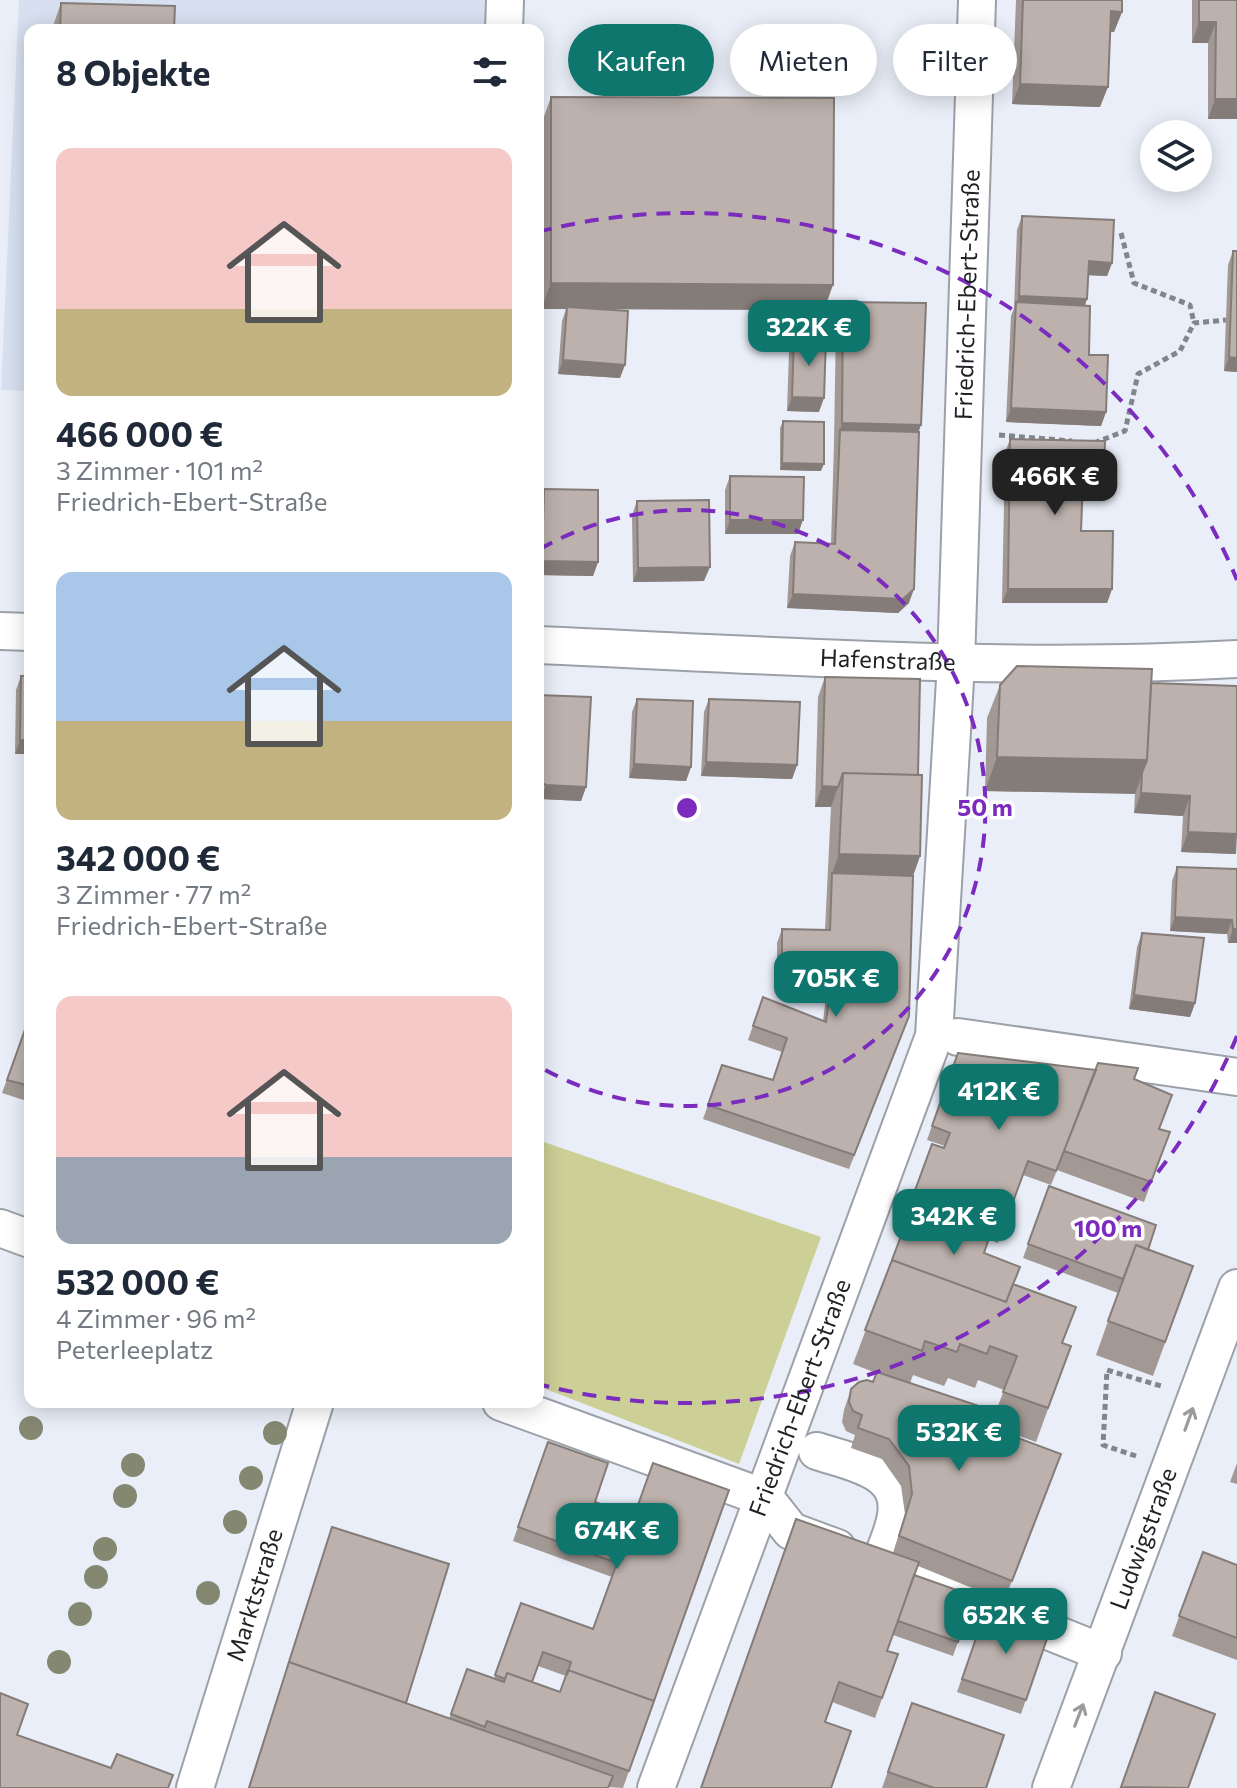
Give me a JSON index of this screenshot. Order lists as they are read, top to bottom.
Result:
{
  "streets": {
    "street": [
      "Friedrich-Ebert-Straße",
      "Hafenstraße",
      "Ludwigstraße",
      "Marktstraße"
    ]
  },
  "crossings": [
    ["Friedrich-Ebert-Straße", "Hafenstraße"]
  ],
  "one_way": ["Ludwigstraße"],
  "page": {
    "chip": ["Kaufen", "Mieten", "Filter"],
    "heading": "8 Objekte",
    "list": [
      {
        "name": "466 000 €",
        "note": "3 Zimmer · 101 m² · Friedrich-Ebert-Straße"
      },
      {
        "name": "342 000 €",
        "note": "3 Zimmer · 77 m² · Friedrich-Ebert-Straße"
      },
      {
        "name": "532 000 €",
        "note": "4 Zimmer · 96 m² · Peterleeplatz"
      }
    ],
    "price": [
      "322K €",
      "466K €",
      "705K €",
      "412K €",
      "342K €",
      "532K €",
      "674K €",
      "652K €"
    ]
  },
  "rings": ["50 m", "100 m"]
}
